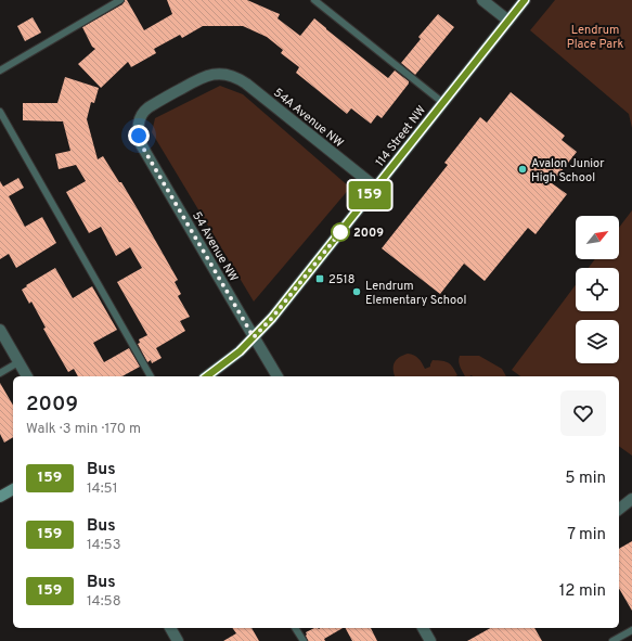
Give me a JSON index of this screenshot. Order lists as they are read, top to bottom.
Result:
{
  "streets": {
    "street": ["54A Avenue NW", "114 Street NW", "54 Avenue NW"]
  },
  "crossings": [
    ["54A Avenue NW", "114 Street NW"],
    ["54A Avenue NW", "54 Avenue NW"],
    ["114 Street NW", "54 Avenue NW"]
  ],
  "parks": ["Lendrum Place Park"],
  "places": {
    "other": ["Avalon Junior High School", "2009", "Lendrum Elementary School"],
    "transit": ["2518"]
  },
  "lines": ["bus line 159"],
  "north": "top right",
  "page": {
    "on_map": "159",
    "heading": ["2009", "Walk · 3 min · 170 m"],
    "list": [
      {
        "mark": "159",
        "name": "Bus",
        "note": "14:51",
        "value": "5 min"
      },
      {
        "mark": "159",
        "name": "Bus",
        "note": "14:53",
        "value": "7 min"
      },
      {
        "mark": "159",
        "name": "Bus",
        "note": "14:58",
        "value": "12 min"
      }
    ]
  }
}
